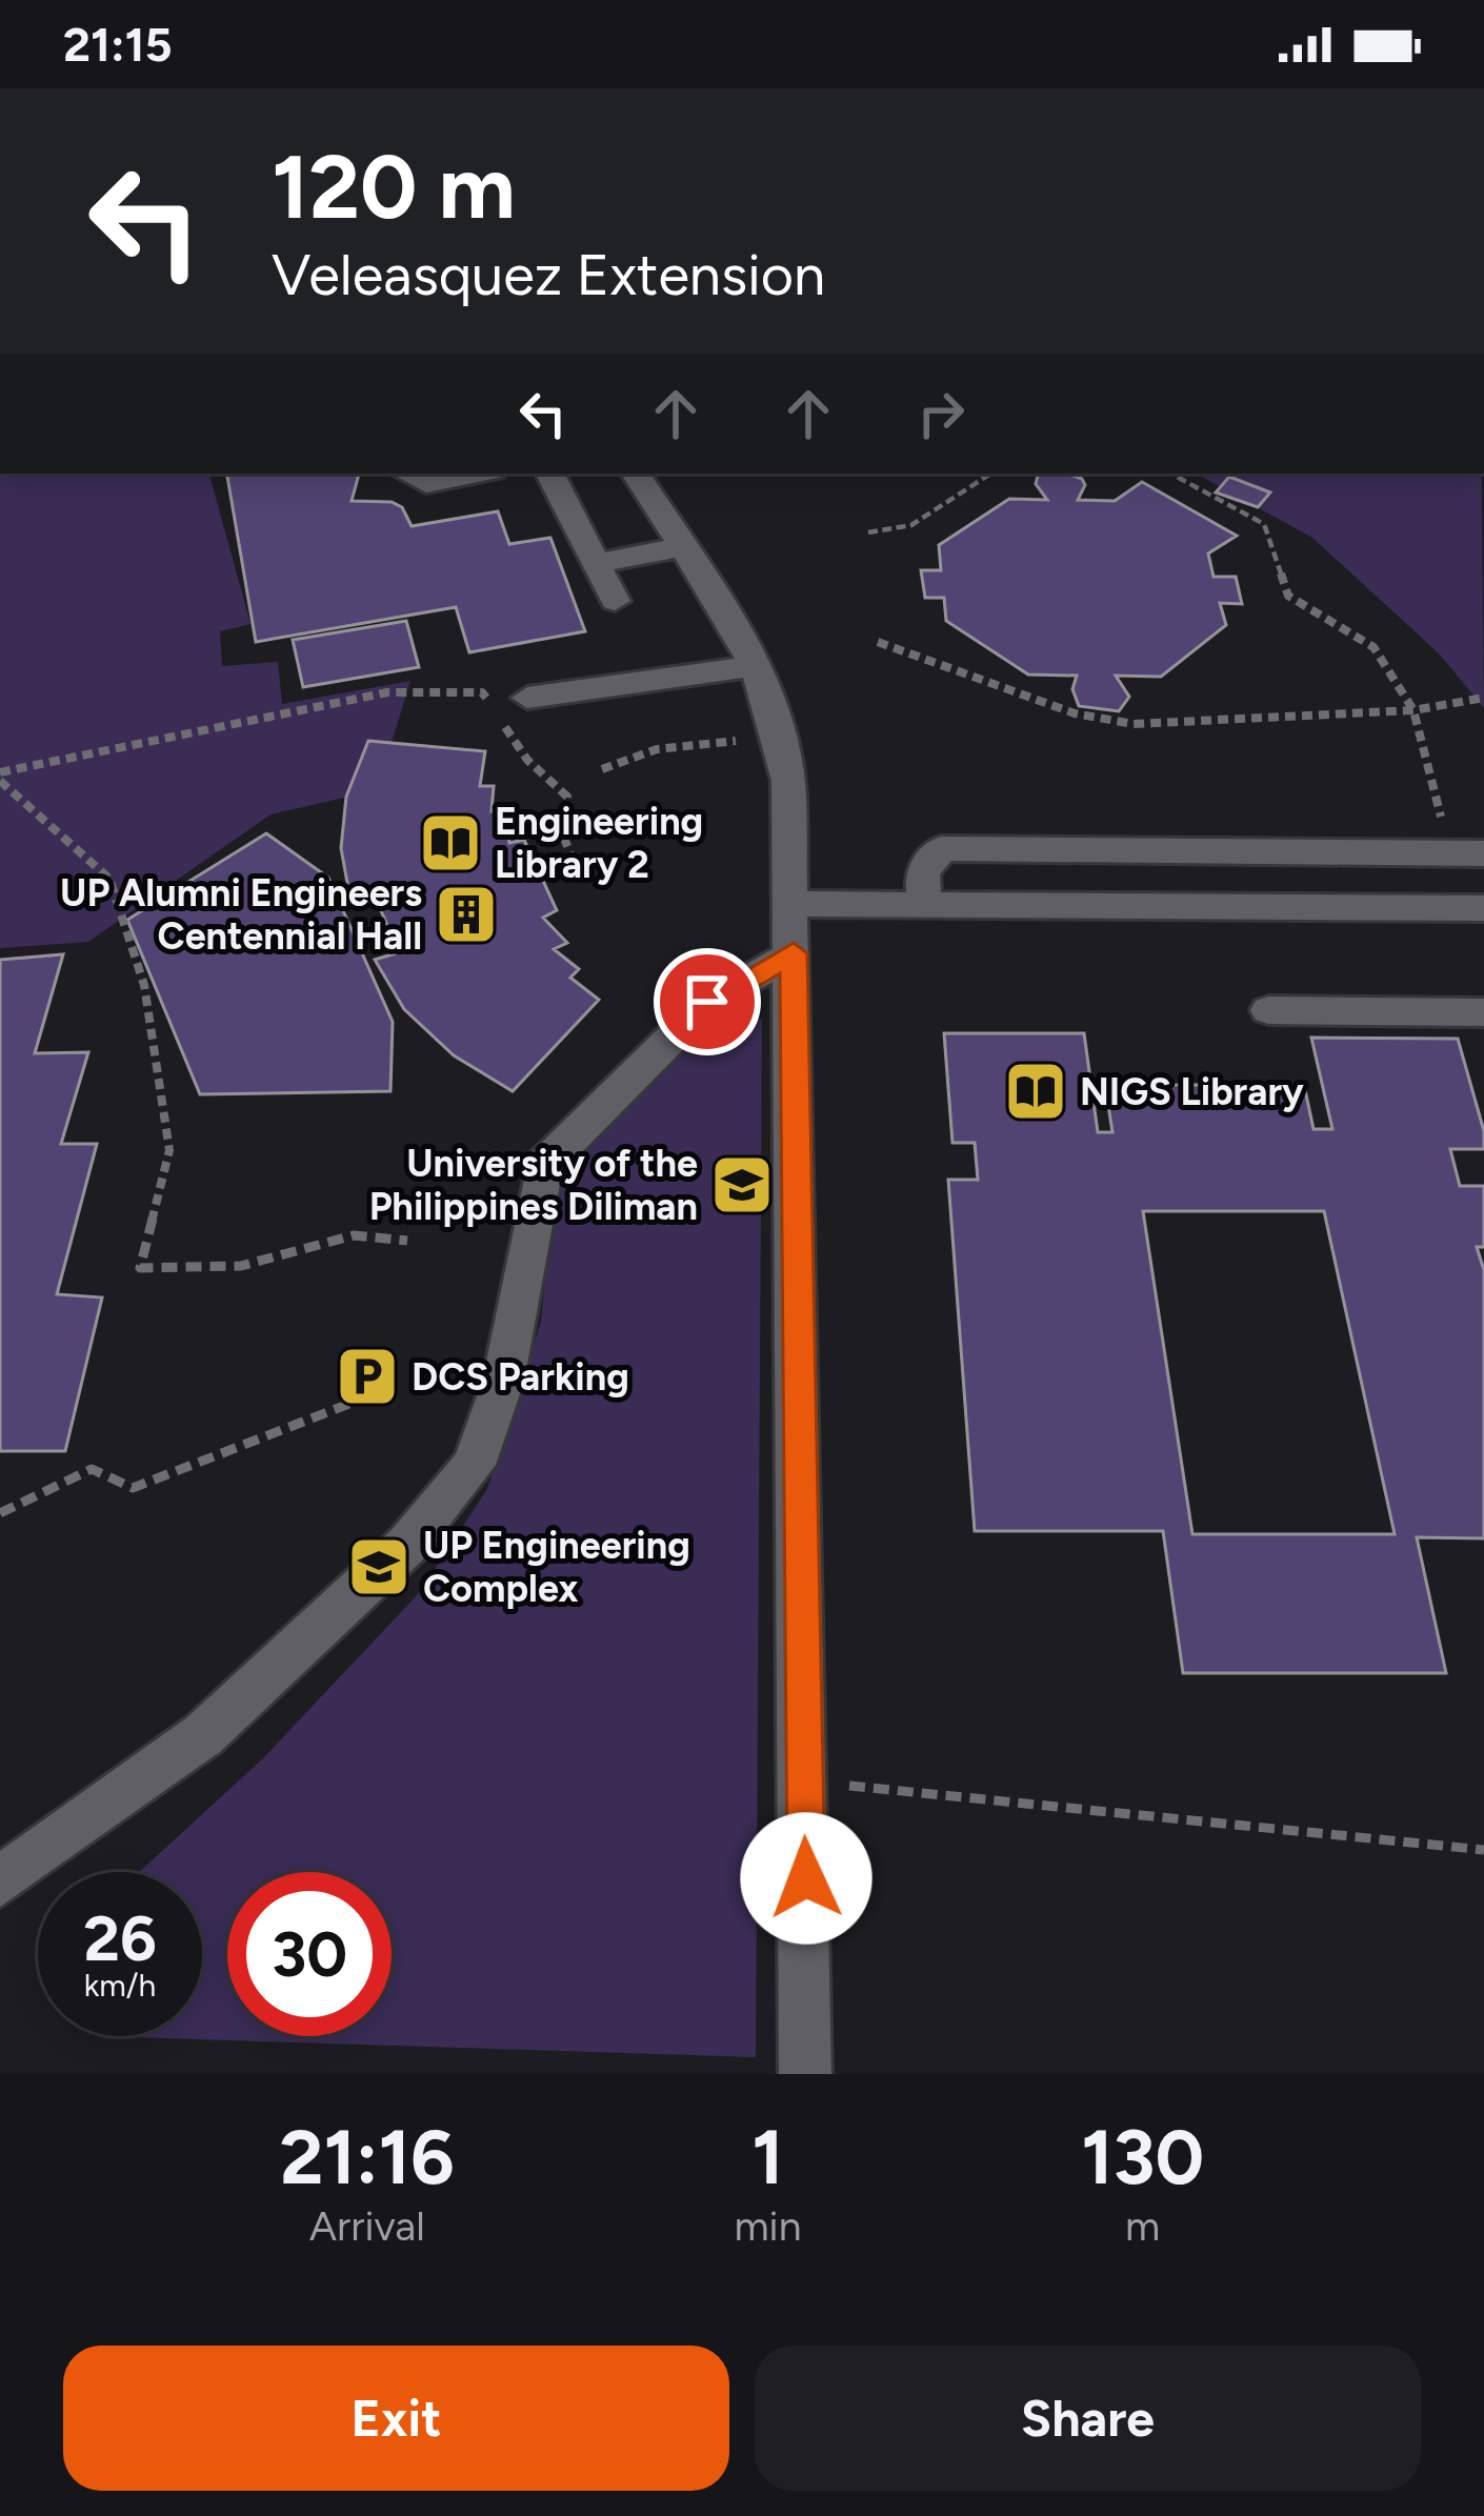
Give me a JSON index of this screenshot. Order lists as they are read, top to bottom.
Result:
{
  "places": {
    "library": ["Engineering Library 2", "NIGS Library"],
    "building": ["UP Alumni Engineers Centennial Hall"],
    "school or university": ["University of the Philippines Diliman", "UP Engineering Complex"],
    "parking": ["DCS Parking"]
  },
  "page": {
    "status": "21:15",
    "turn": ["120 m", "Veleasquez Extension"],
    "speed": "26 km/h",
    "limit": "30",
    "eta": [
      "21:16",
      "Arrival",
      "1",
      "min",
      "130",
      "m"
    ],
    "buttons": ["Exit", "Share"]
  }
}
